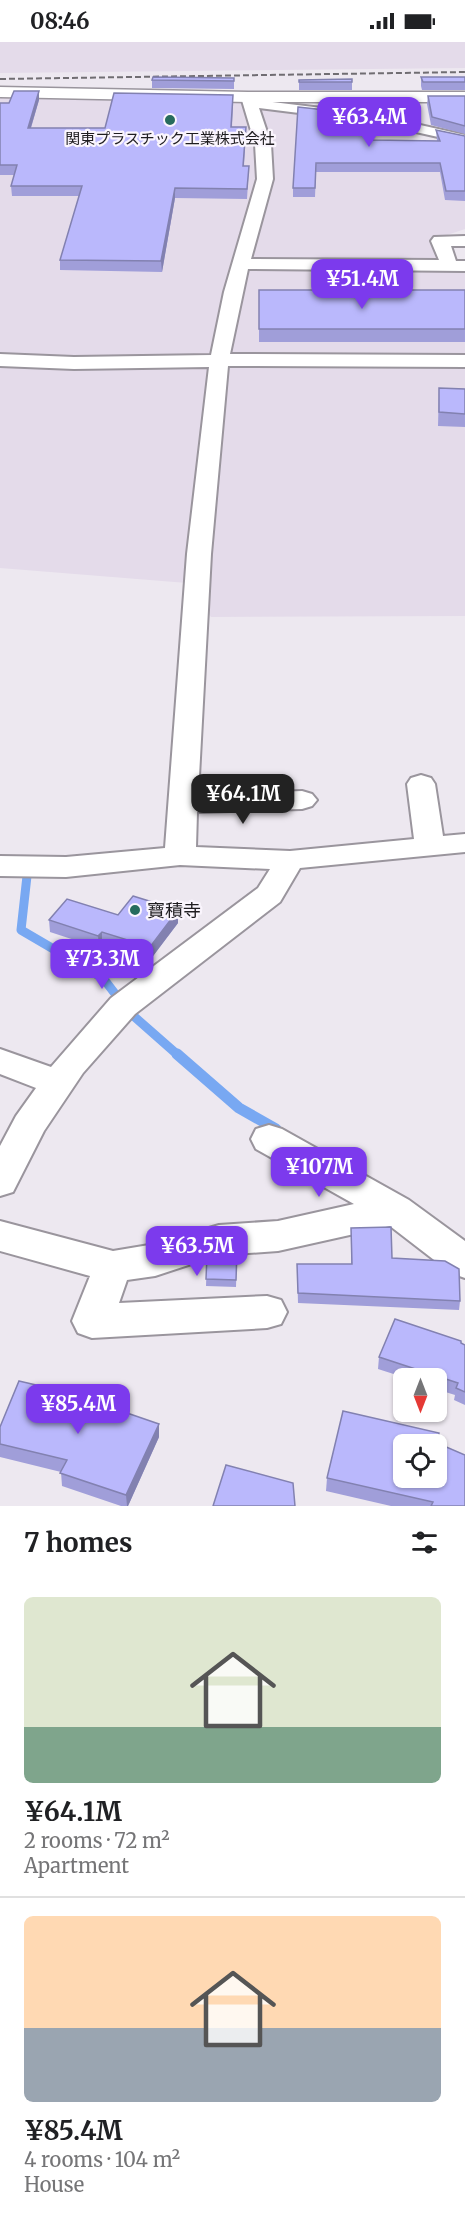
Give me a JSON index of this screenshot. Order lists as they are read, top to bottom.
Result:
{
  "places": ["関東プラスチック工業株式会社", "寶積寺"],
  "north": "bottom",
  "page": {
    "status": "08:46",
    "price": [
      "¥63.4M",
      "¥51.4M",
      "¥64.1M",
      "¥73.3M",
      "¥107M",
      "¥63.5M",
      "¥85.4M"
    ],
    "heading": "7 homes",
    "list": [
      {
        "name": "¥64.1M",
        "note": "2 rooms · 72 m² · Apartment"
      },
      {
        "name": "¥85.4M",
        "note": "4 rooms · 104 m² · House"
      }
    ]
  }
}
